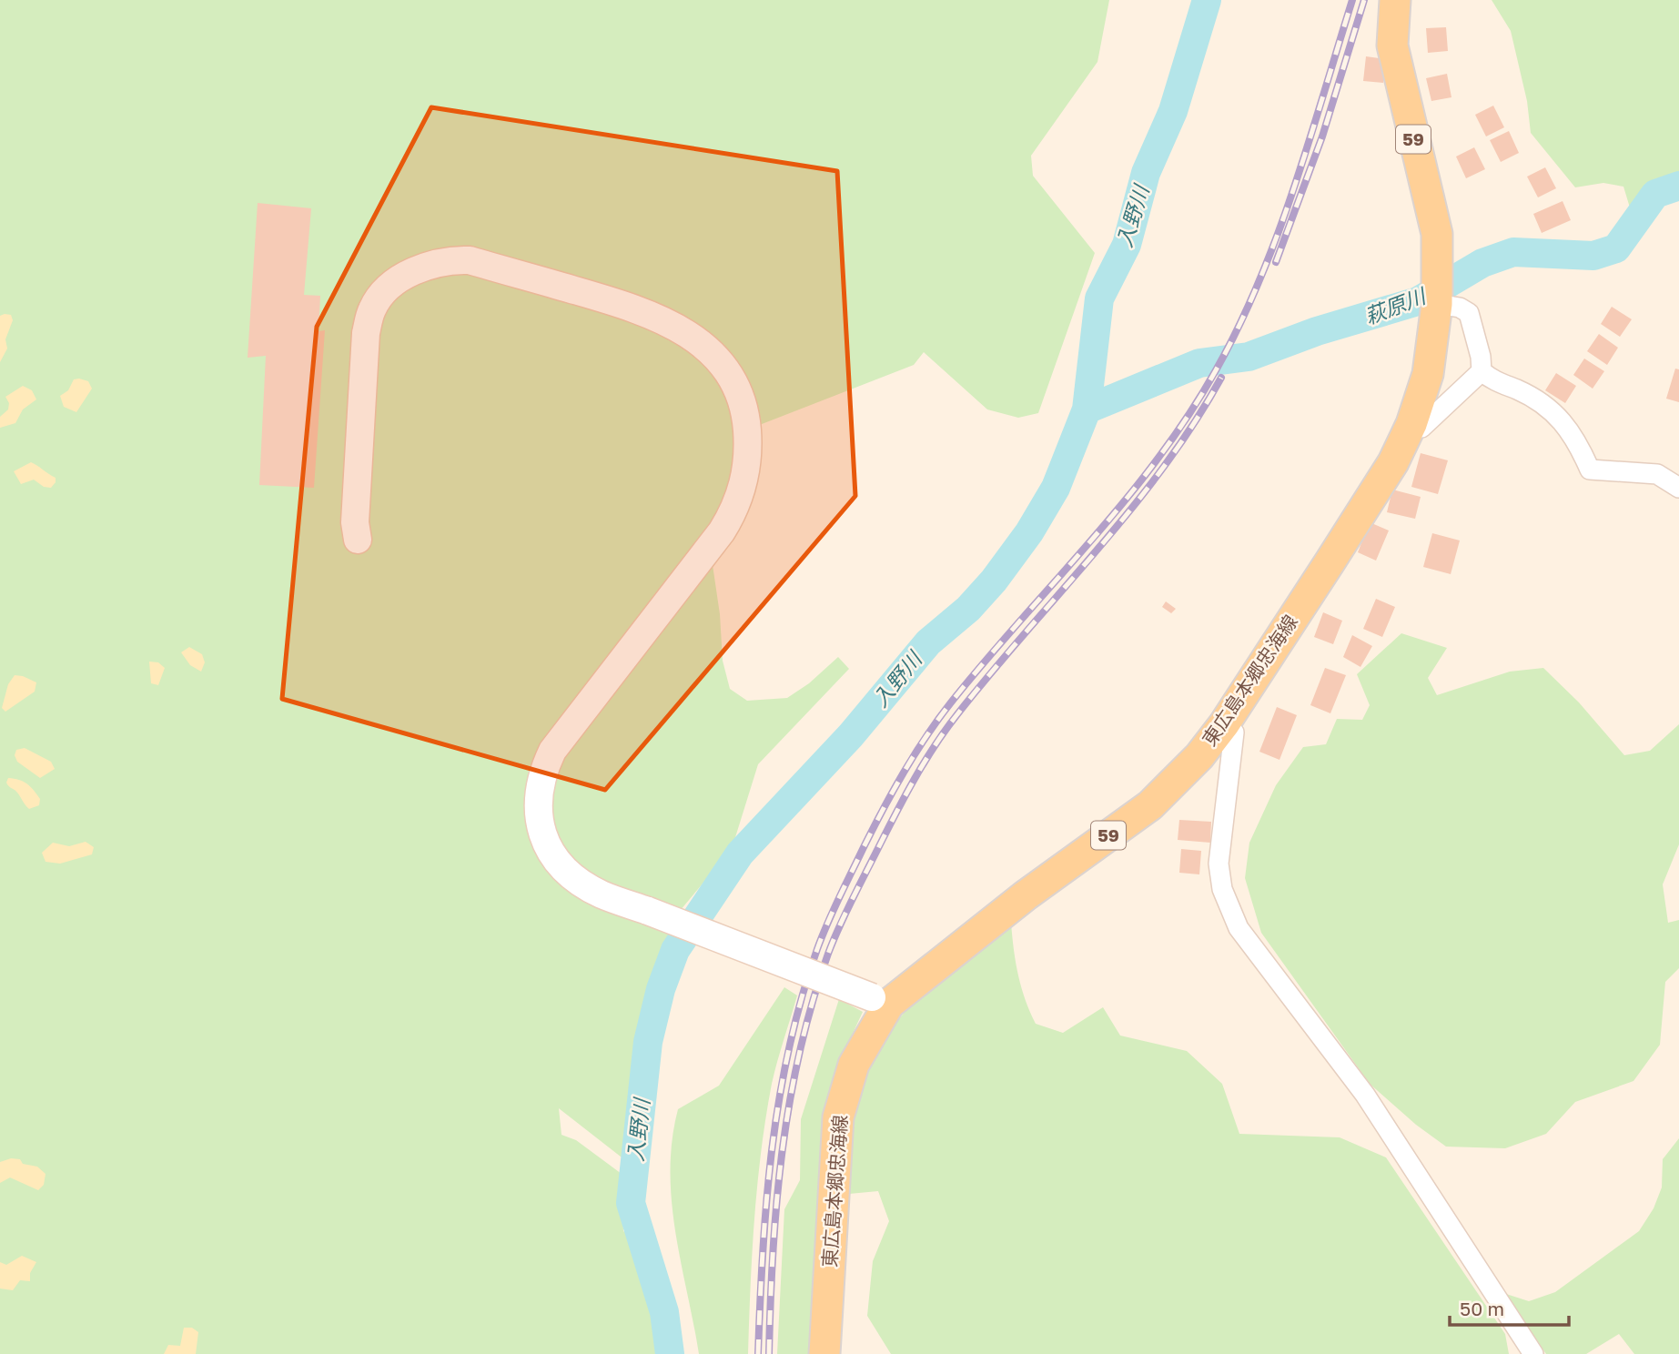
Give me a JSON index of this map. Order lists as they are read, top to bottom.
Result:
{
  "streets": {
    "main road": ["59", "東広島本郷忠海線"]
  },
  "water": ["入野川", "萩原川"],
  "scale_bar": "50 m"
}
